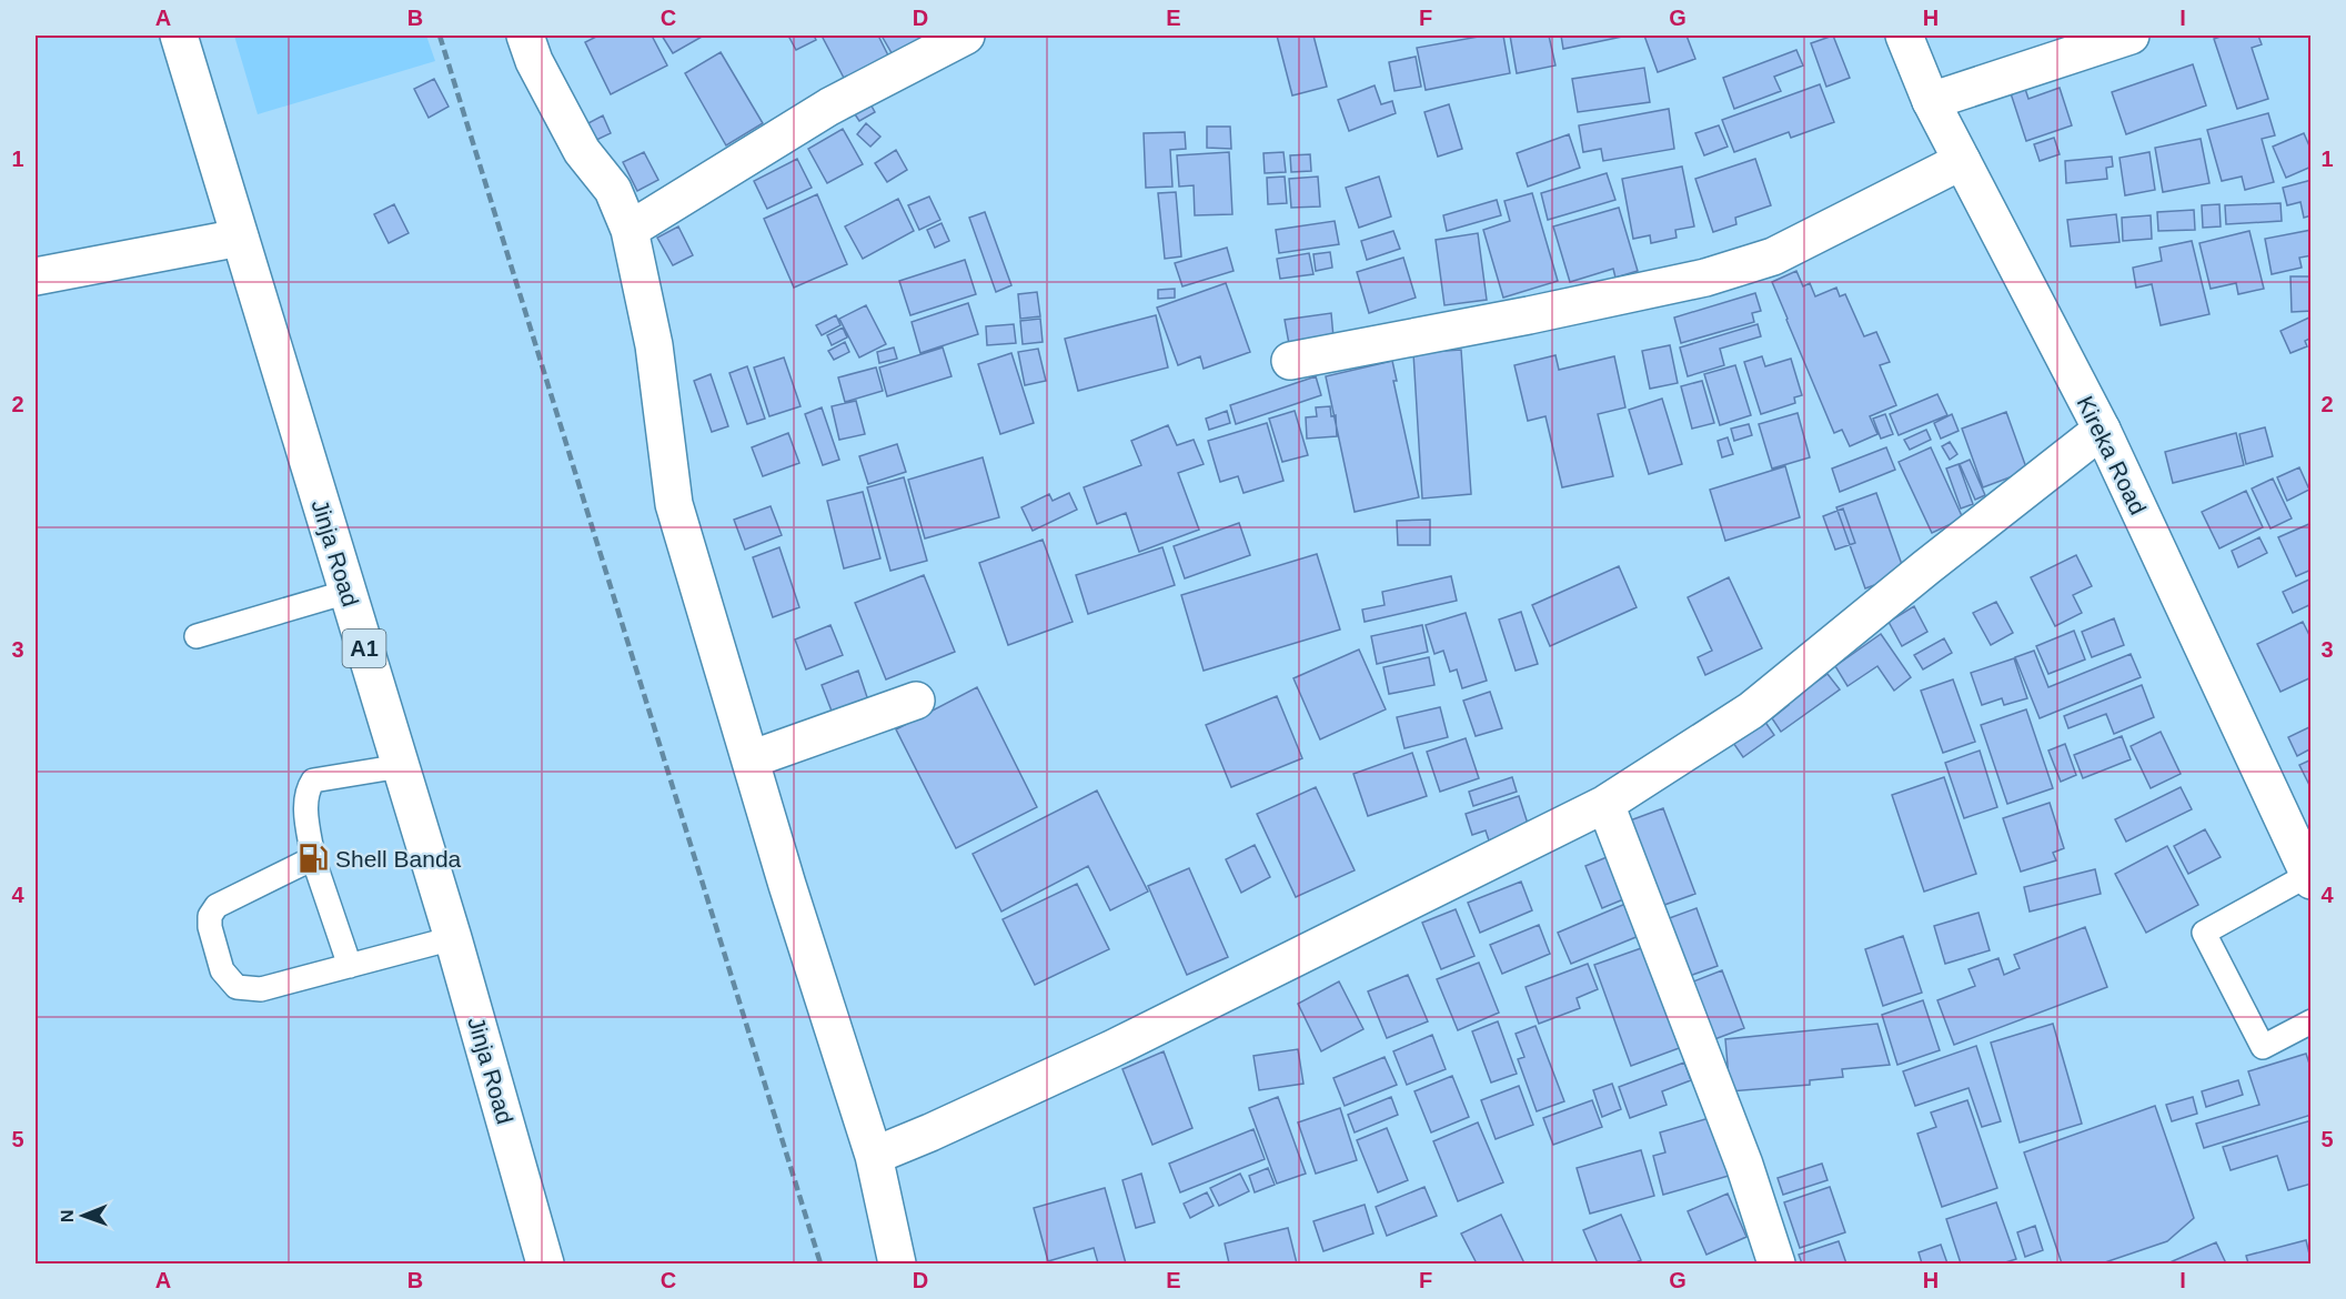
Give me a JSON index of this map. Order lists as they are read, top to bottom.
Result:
{
  "streets": {
    "main road": ["Kireka Road", "Jinja Road", "A1"]
  },
  "places": {
    "fuel station": ["Shell Banda"]
  },
  "north": "left",
  "grid": {
    "columns": [
      "A",
      "B",
      "C",
      "D",
      "E",
      "F",
      "G",
      "H",
      "I"
    ],
    "rows": [
      "1",
      "2",
      "3",
      "4",
      "5"
    ]
  }
}
